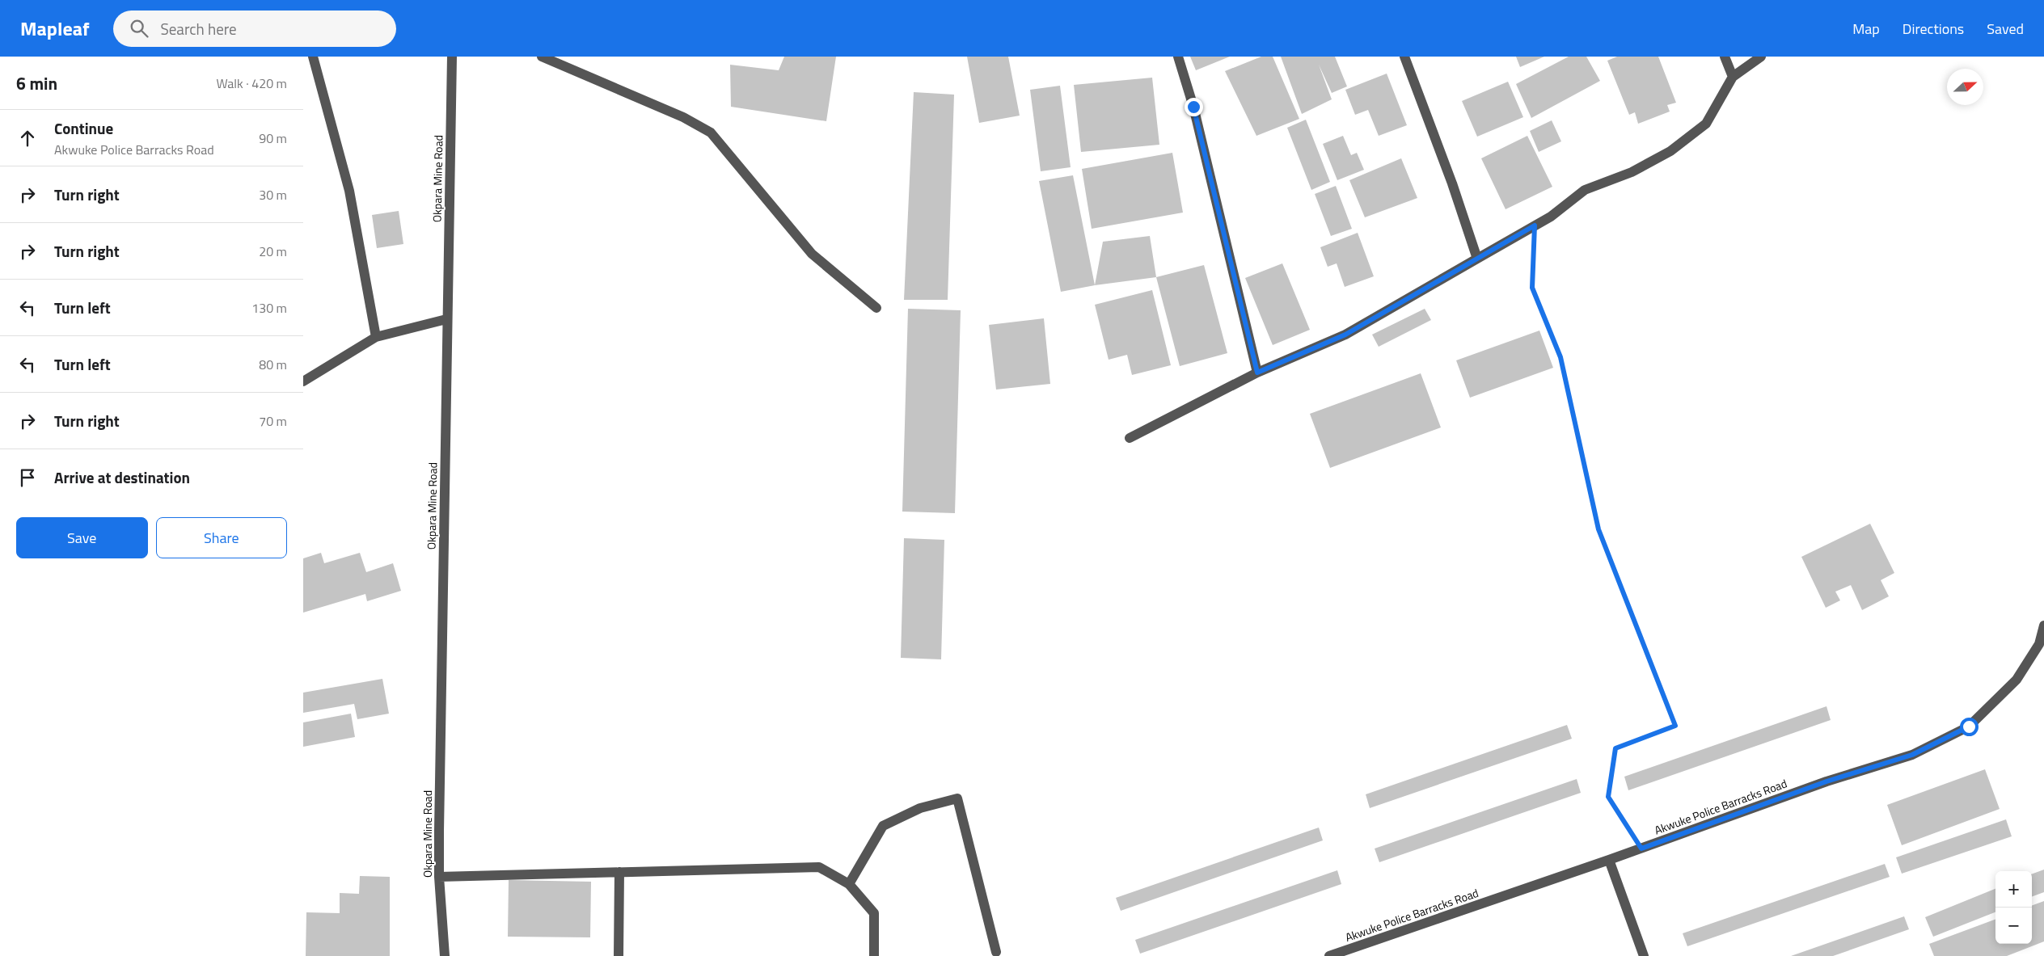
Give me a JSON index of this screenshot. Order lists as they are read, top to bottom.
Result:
{
  "streets": {
    "street": ["Okpara Mine Road", "Akwuke Police Barracks Road"]
  },
  "north": "right",
  "page": {
    "header": "Mapleaf",
    "search": "Search here",
    "nav": ["Map", "Directions", "Saved"],
    "heading": ["6 min", "Walk · 420 m"],
    "list": [
      ["Continue", "Akwuke Police Barracks Road", "90 m"],
      ["Turn right", "30 m"],
      ["Turn right", "20 m"],
      ["Turn left", "130 m"],
      ["Turn left", "80 m"],
      ["Turn right", "70 m"],
      "Arrive at destination"
    ],
    "buttons": ["Save", "Share"],
    "map_buttons": ["+", "−"]
  }
}
